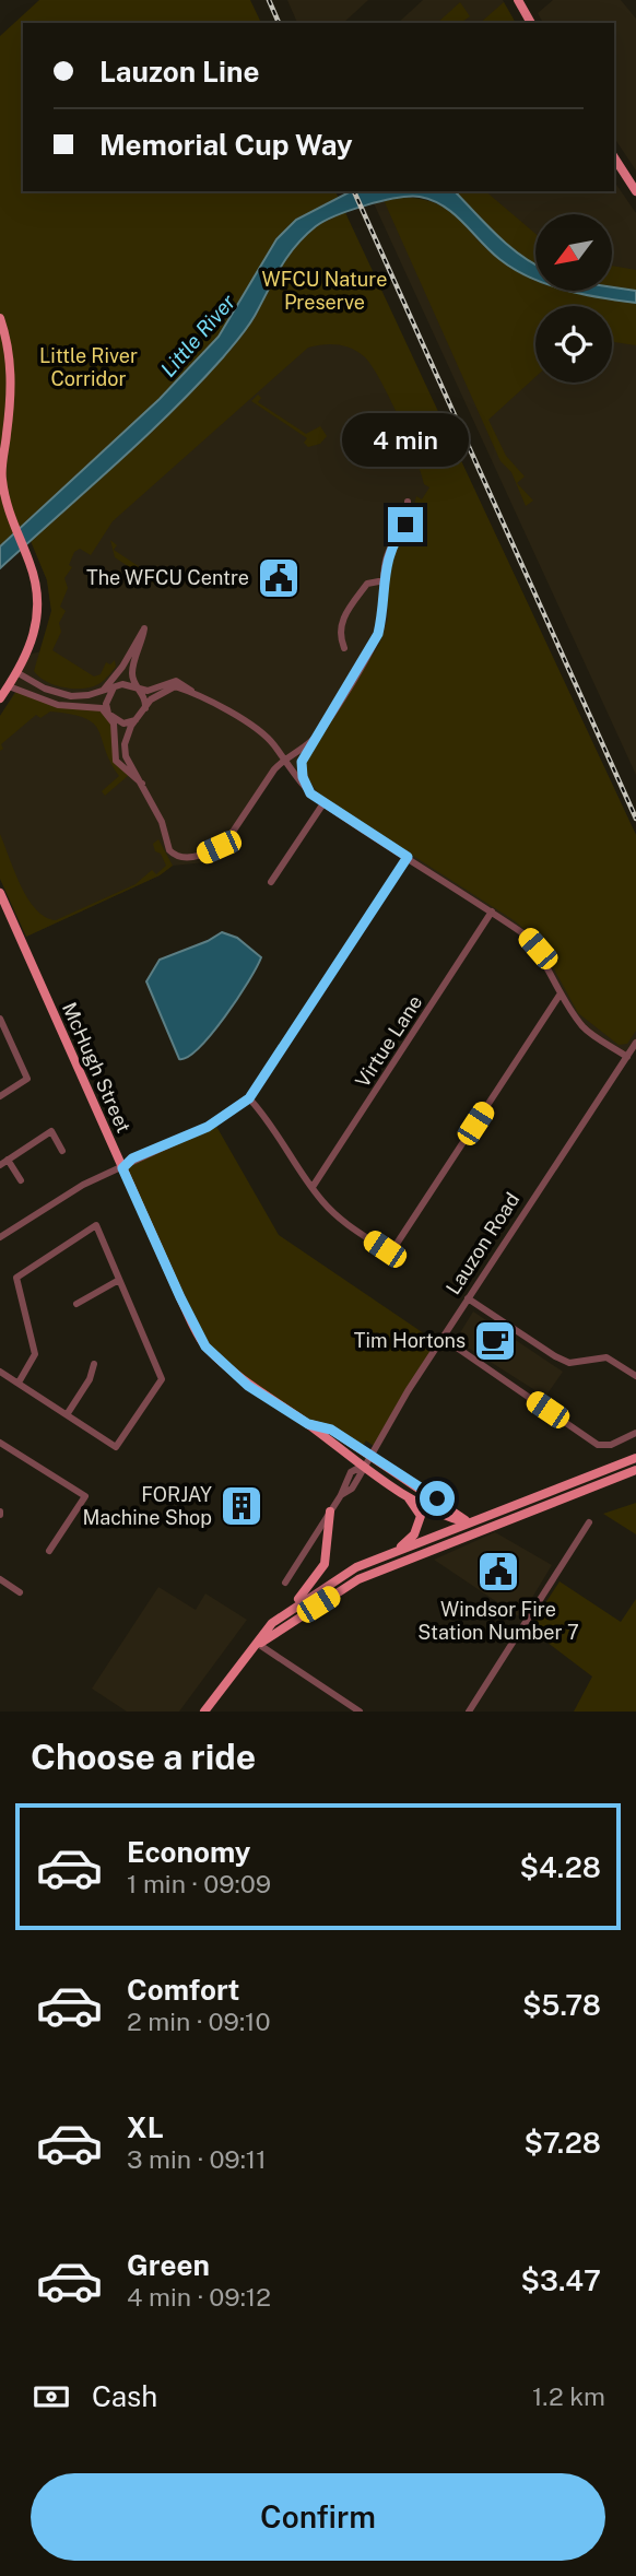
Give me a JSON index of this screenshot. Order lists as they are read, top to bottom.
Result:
{
  "streets": {
    "main road": ["McHugh Street"],
    "street": ["Virtue Lane", "Lauzon Road"]
  },
  "crossings": [
    ["McHugh Street", "Lauzon Road"]
  ],
  "water": ["Little River"],
  "parks": ["WFCU Nature Preserve", "Little River Corridor"],
  "places": {
    "public building": ["The WFCU Centre", "Windsor Fire Station Number 7"],
    "cafe": ["Tim Hortons"],
    "building": ["FORJAY Machine Shop"]
  },
  "north": "bottom left",
  "page": {
    "banner": ["Lauzon Line", "Memorial Cup Way"],
    "bubble": "4 min",
    "heading": "Choose a ride",
    "list": [
      {
        "name": "Economy",
        "note": "1 min · 09:09",
        "value": "$4.28"
      },
      {
        "name": "Comfort",
        "note": "2 min · 09:10",
        "value": "$5.78"
      },
      {
        "name": "XL",
        "note": "3 min · 09:11",
        "value": "$7.28"
      },
      {
        "name": "Green",
        "note": "4 min · 09:12",
        "value": "$3.47"
      }
    ],
    "pay": ["Cash", "1.2 km"],
    "buttons": "Confirm"
  }
}
